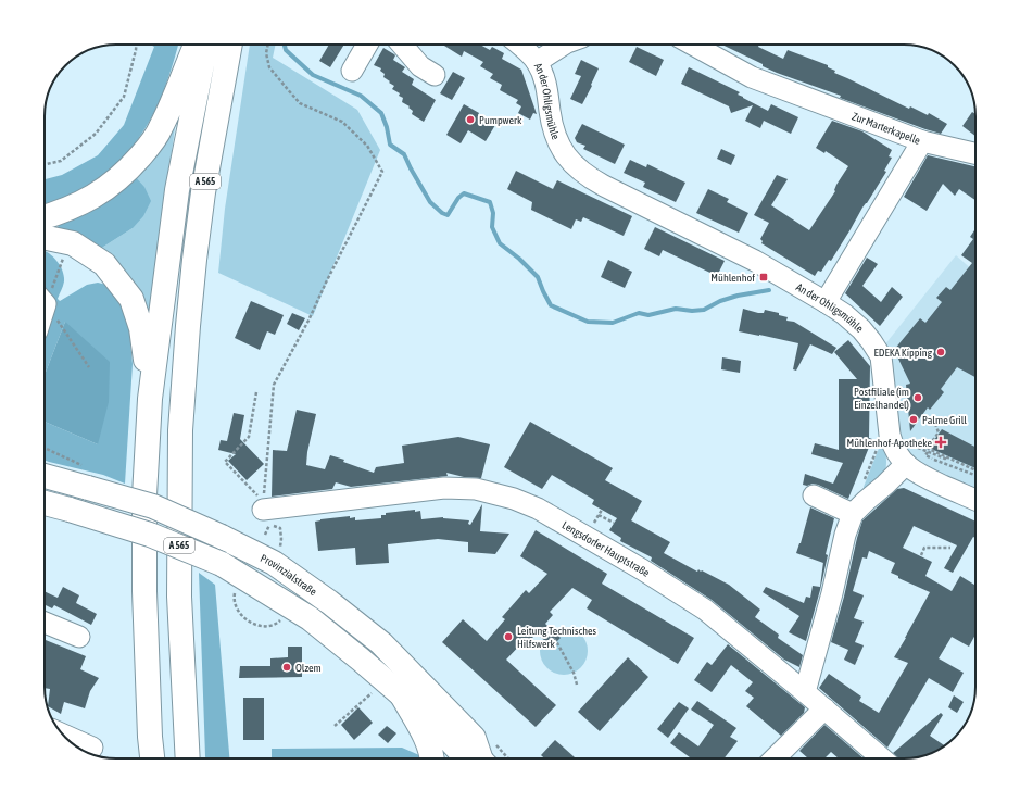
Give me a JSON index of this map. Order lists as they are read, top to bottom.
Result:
{
  "streets": {
    "main road": ["A 565", "Provinzialstraße"],
    "street": ["An der Ohligsmühle", "Zur Marterkapelle", "Lengsdorfer Hauptstraße"]
  },
  "crossings": [
    ["An der Ohligsmühle", "Zur Marterkapelle"]
  ],
  "places": {
    "other": [
      "Pumpwerk",
      "EDEKA Kipping",
      "Postfiliale (im Einzelhandel)",
      "Palme Grill",
      "Leitung Technisches Hilfswerk",
      "Olzem"
    ],
    "transit": ["Mühlenhof"],
    "health": ["Mühlenhof-Apotheke"]
  }
}
